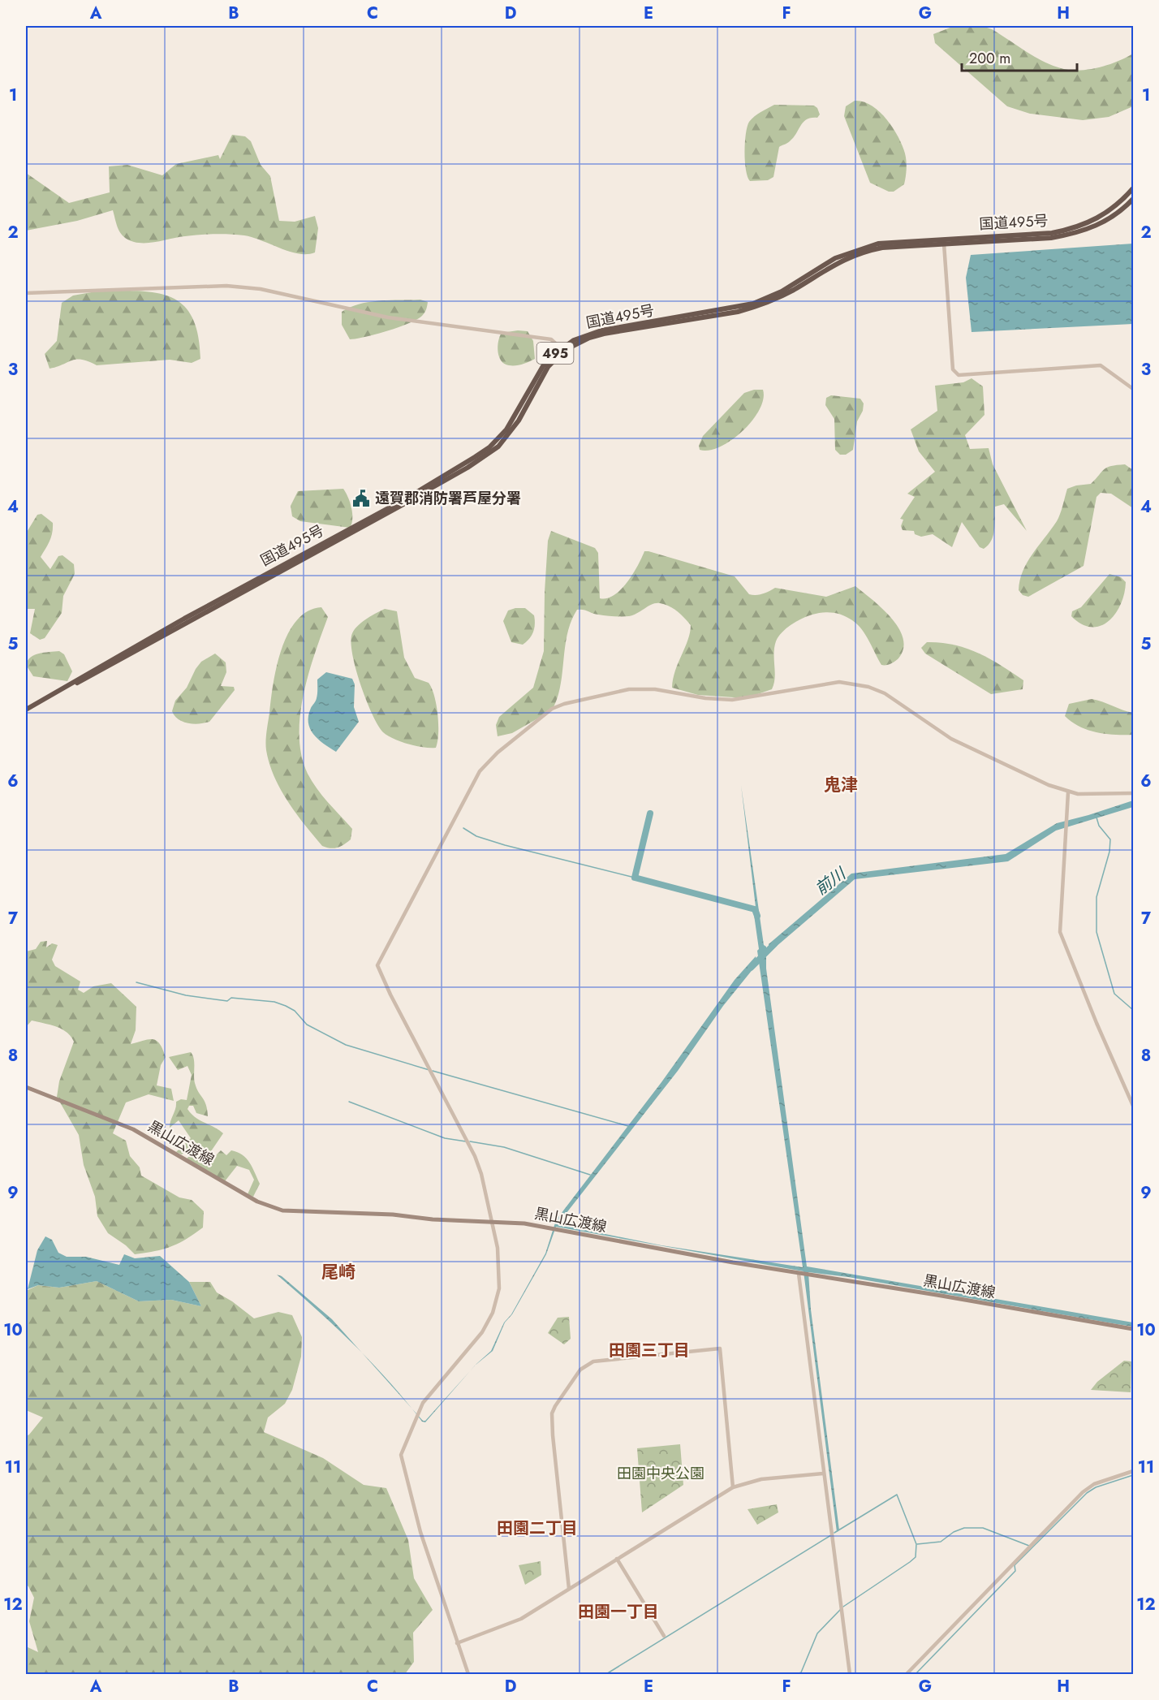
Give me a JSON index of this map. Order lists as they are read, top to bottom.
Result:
{
  "streets": {
    "highway": ["国道495号", "495"],
    "main road": ["黒山広渡線"]
  },
  "districts": [
    "鬼津",
    "尾崎",
    "田園三丁目",
    "田園二丁目",
    "田園一丁目"
  ],
  "water": ["前川"],
  "parks": ["田園中央公園"],
  "places": {
    "public building": ["遠賀郡消防署芦屋分署"]
  },
  "scale_bar": "200 m",
  "grid": {
    "columns": [
      "A",
      "B",
      "C",
      "D",
      "E",
      "F",
      "G",
      "H"
    ],
    "rows": [
      "1",
      "2",
      "3",
      "4",
      "5",
      "6",
      "7",
      "8",
      "9",
      "10",
      "11",
      "12"
    ]
  }
}
